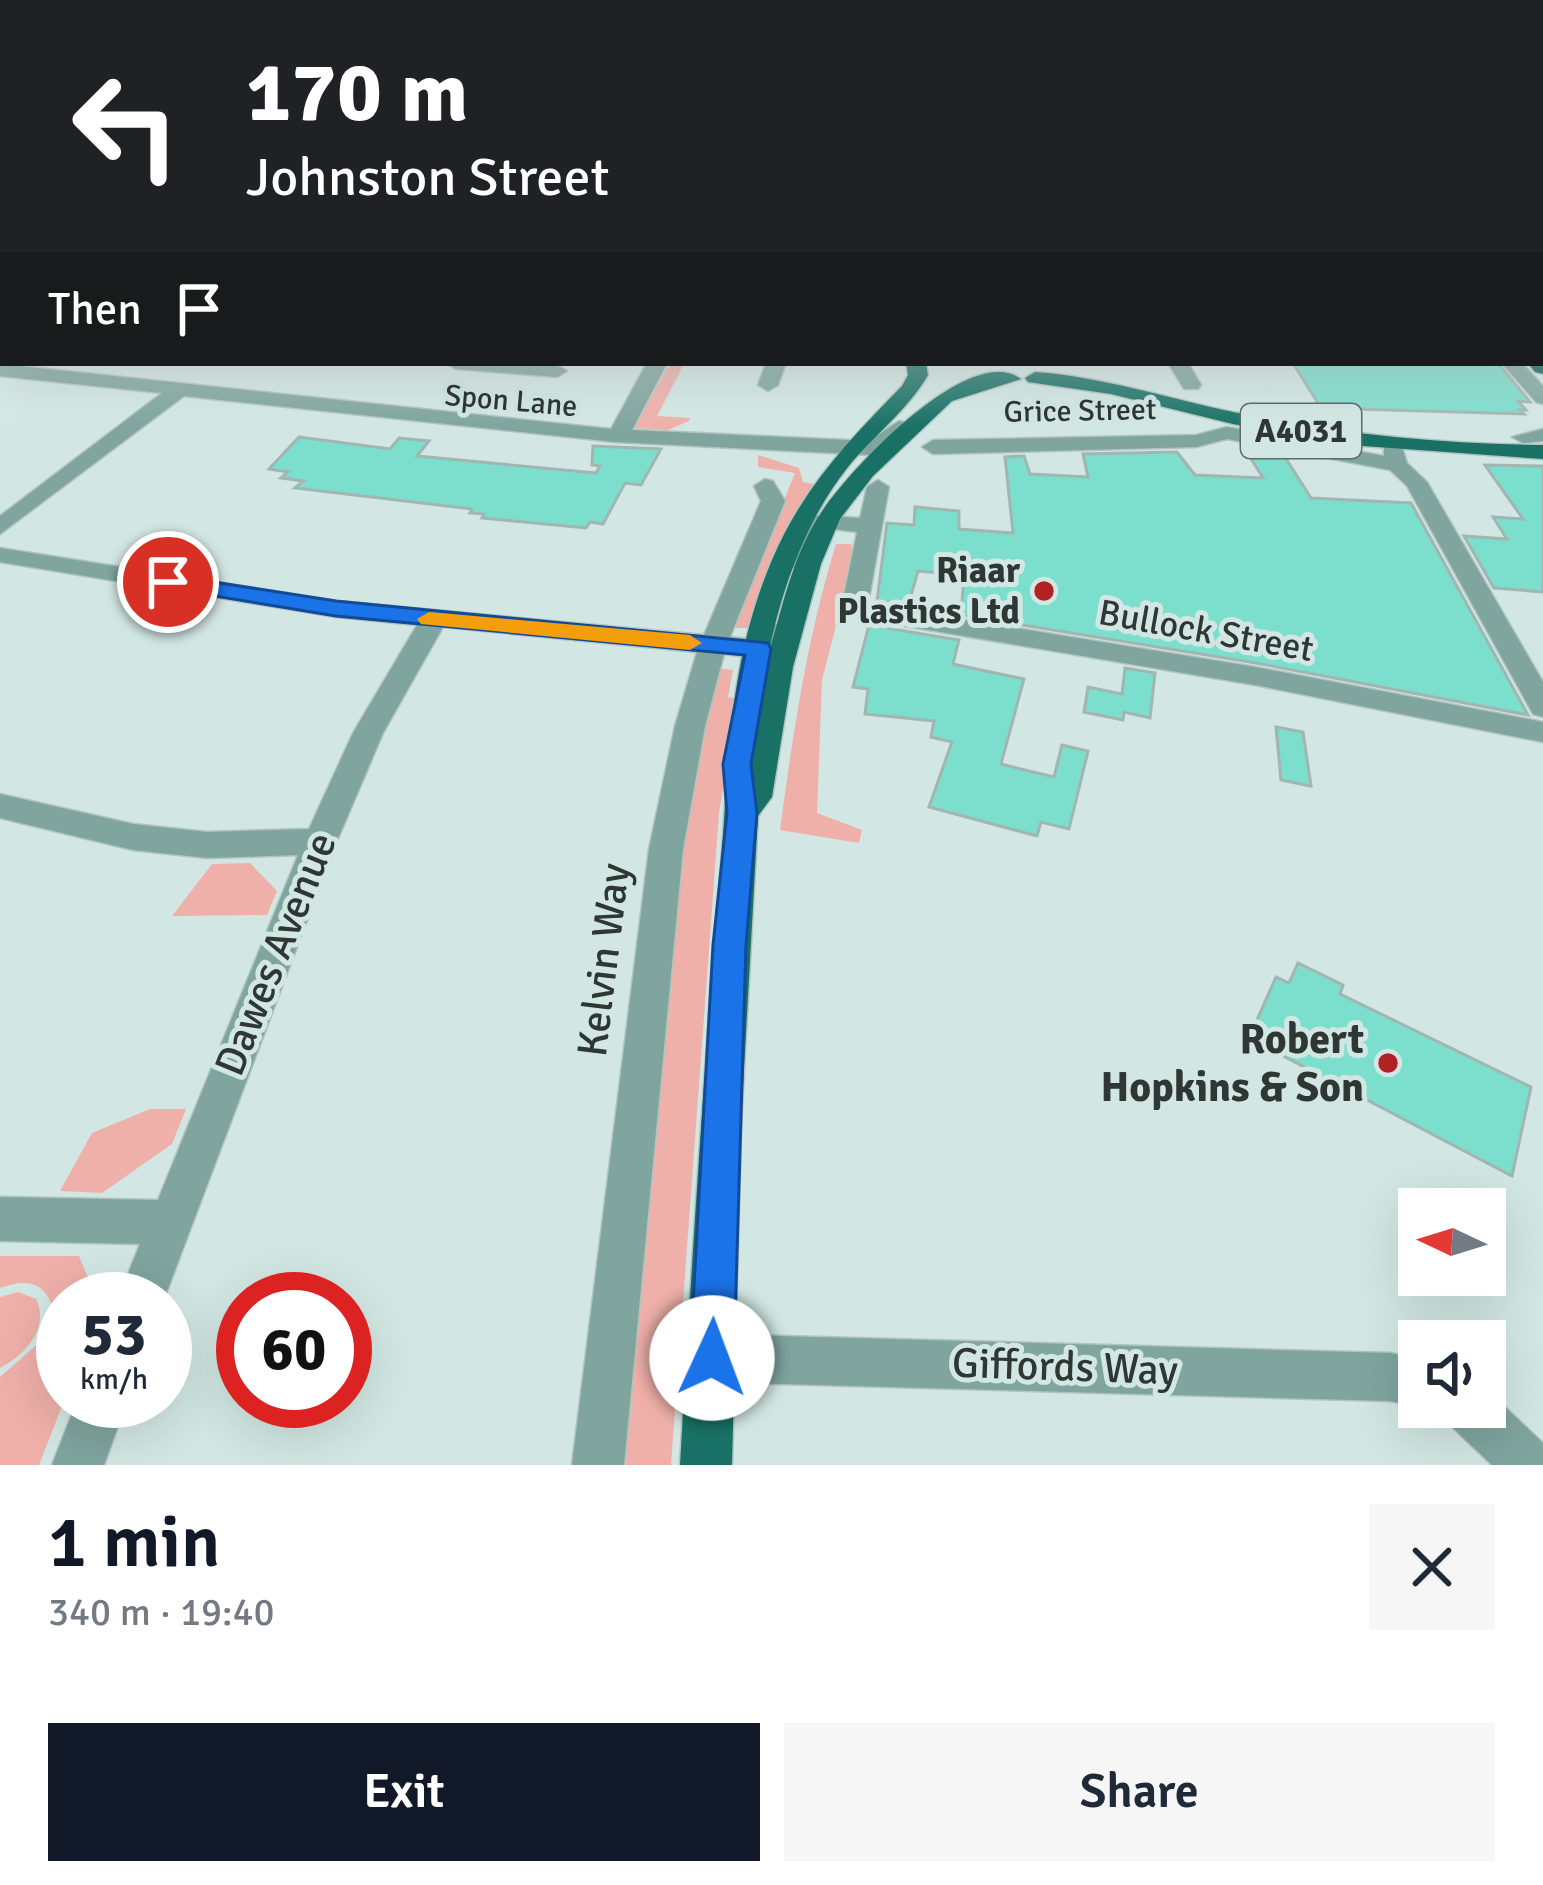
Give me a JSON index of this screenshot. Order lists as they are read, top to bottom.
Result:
{
  "streets": {
    "main road": ["A4031"],
    "street": [
      "Spon Lane",
      "Grice Street",
      "Bullock Street",
      "Dawes Avenue",
      "Kelvin Way",
      "Giffords Way"
    ]
  },
  "crossings": [
    ["Grice Street", "A4031"]
  ],
  "places": ["Riaar Plastics Ltd", "Robert Hopkins & Son"],
  "north": "left",
  "page": {
    "turn": ["170 m", "Johnston Street"],
    "then": "Then",
    "speed": "53 km/h",
    "limit": "60",
    "heading": ["1 min", "340 m · 19:40"],
    "buttons": ["Exit", "Share"]
  }
}
